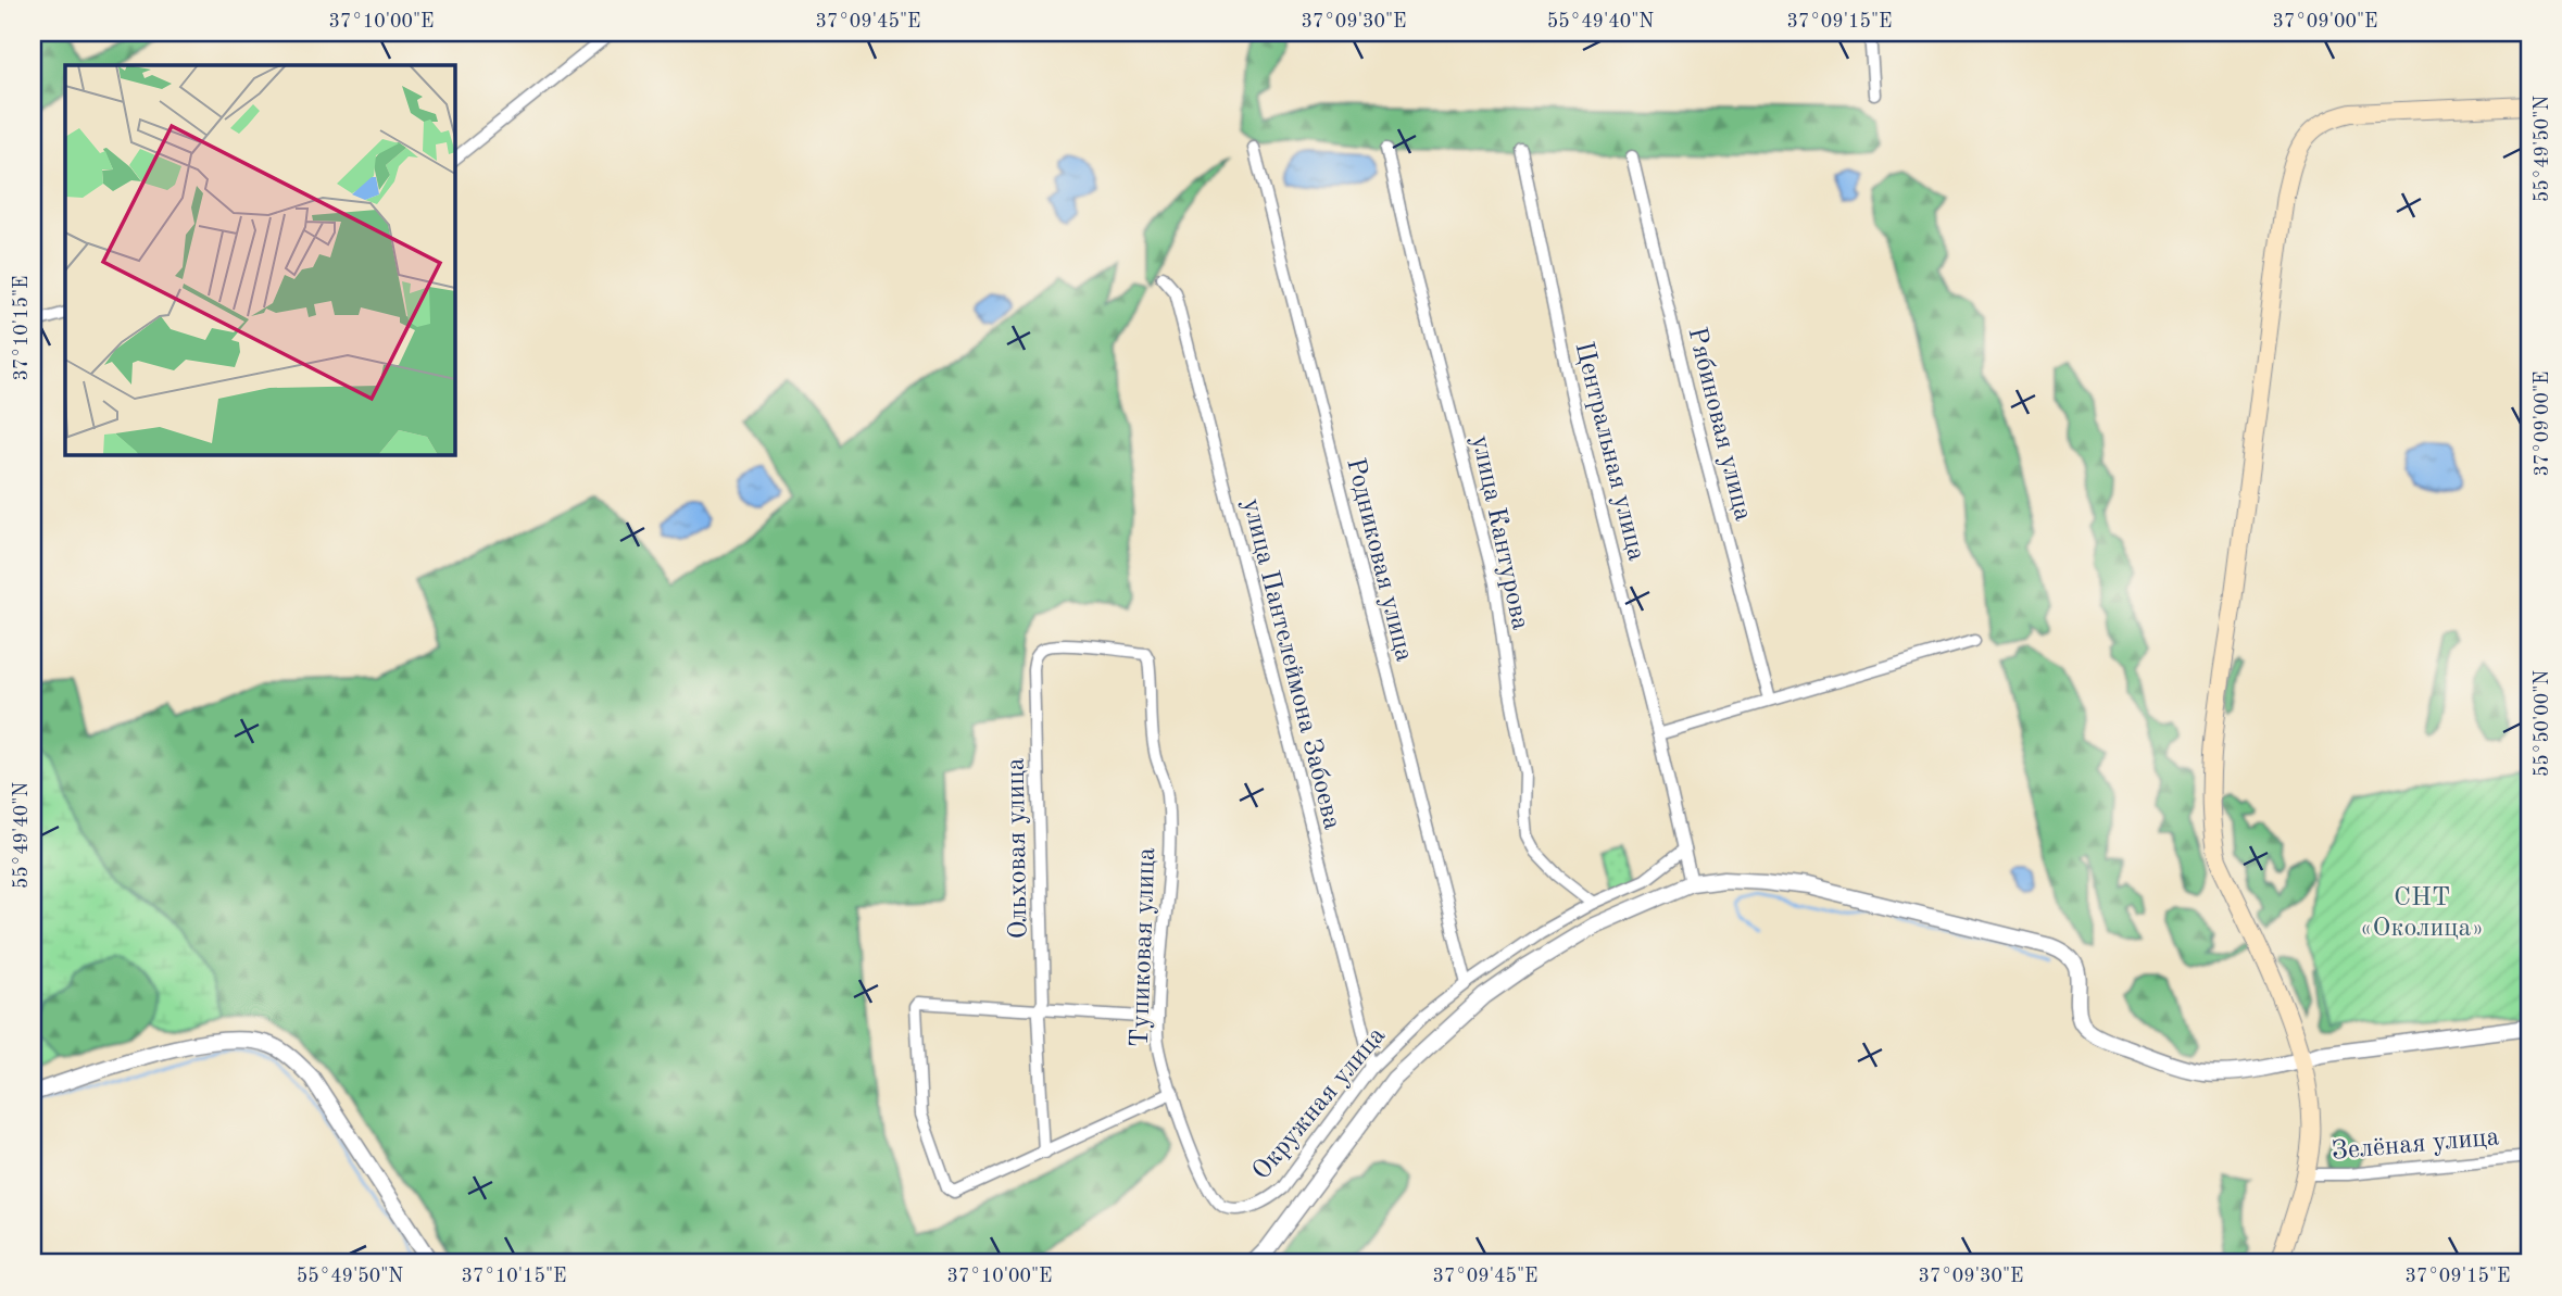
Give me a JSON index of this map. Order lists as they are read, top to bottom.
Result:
{
  "streets": {
    "street": [
      "Рябиновая улица",
      "Центральная улица",
      "улица Кантурова",
      "Родниковая улица",
      "улица Пантелеймона Забоева",
      "Ольховая улица",
      "Тупиковая улица",
      "Окружная улица",
      "Зелёная улица"
    ]
  },
  "crossings": [
    ["Центральная улица", "Окружная улица"],
    ["улица Кантурова", "Окружная улица"],
    ["Родниковая улица", "Окружная улица"],
    ["улица Пантелеймона Забоева", "Окружная улица"],
    ["Ольховая улица", "Тупиковая улица"],
    ["Тупиковая улица", "Окружная улица"]
  ],
  "parks": ["СНТ «Околица»"],
  "coordinates": [
    "37°10'00\"E",
    "37°09'45\"E",
    "37°09'30\"E",
    "55°49'40\"N",
    "37°09'15\"E",
    "37°09'00\"E",
    "55°49'50\"N",
    "37°10'15\"E",
    "55°50'00\"N"
  ]
}
